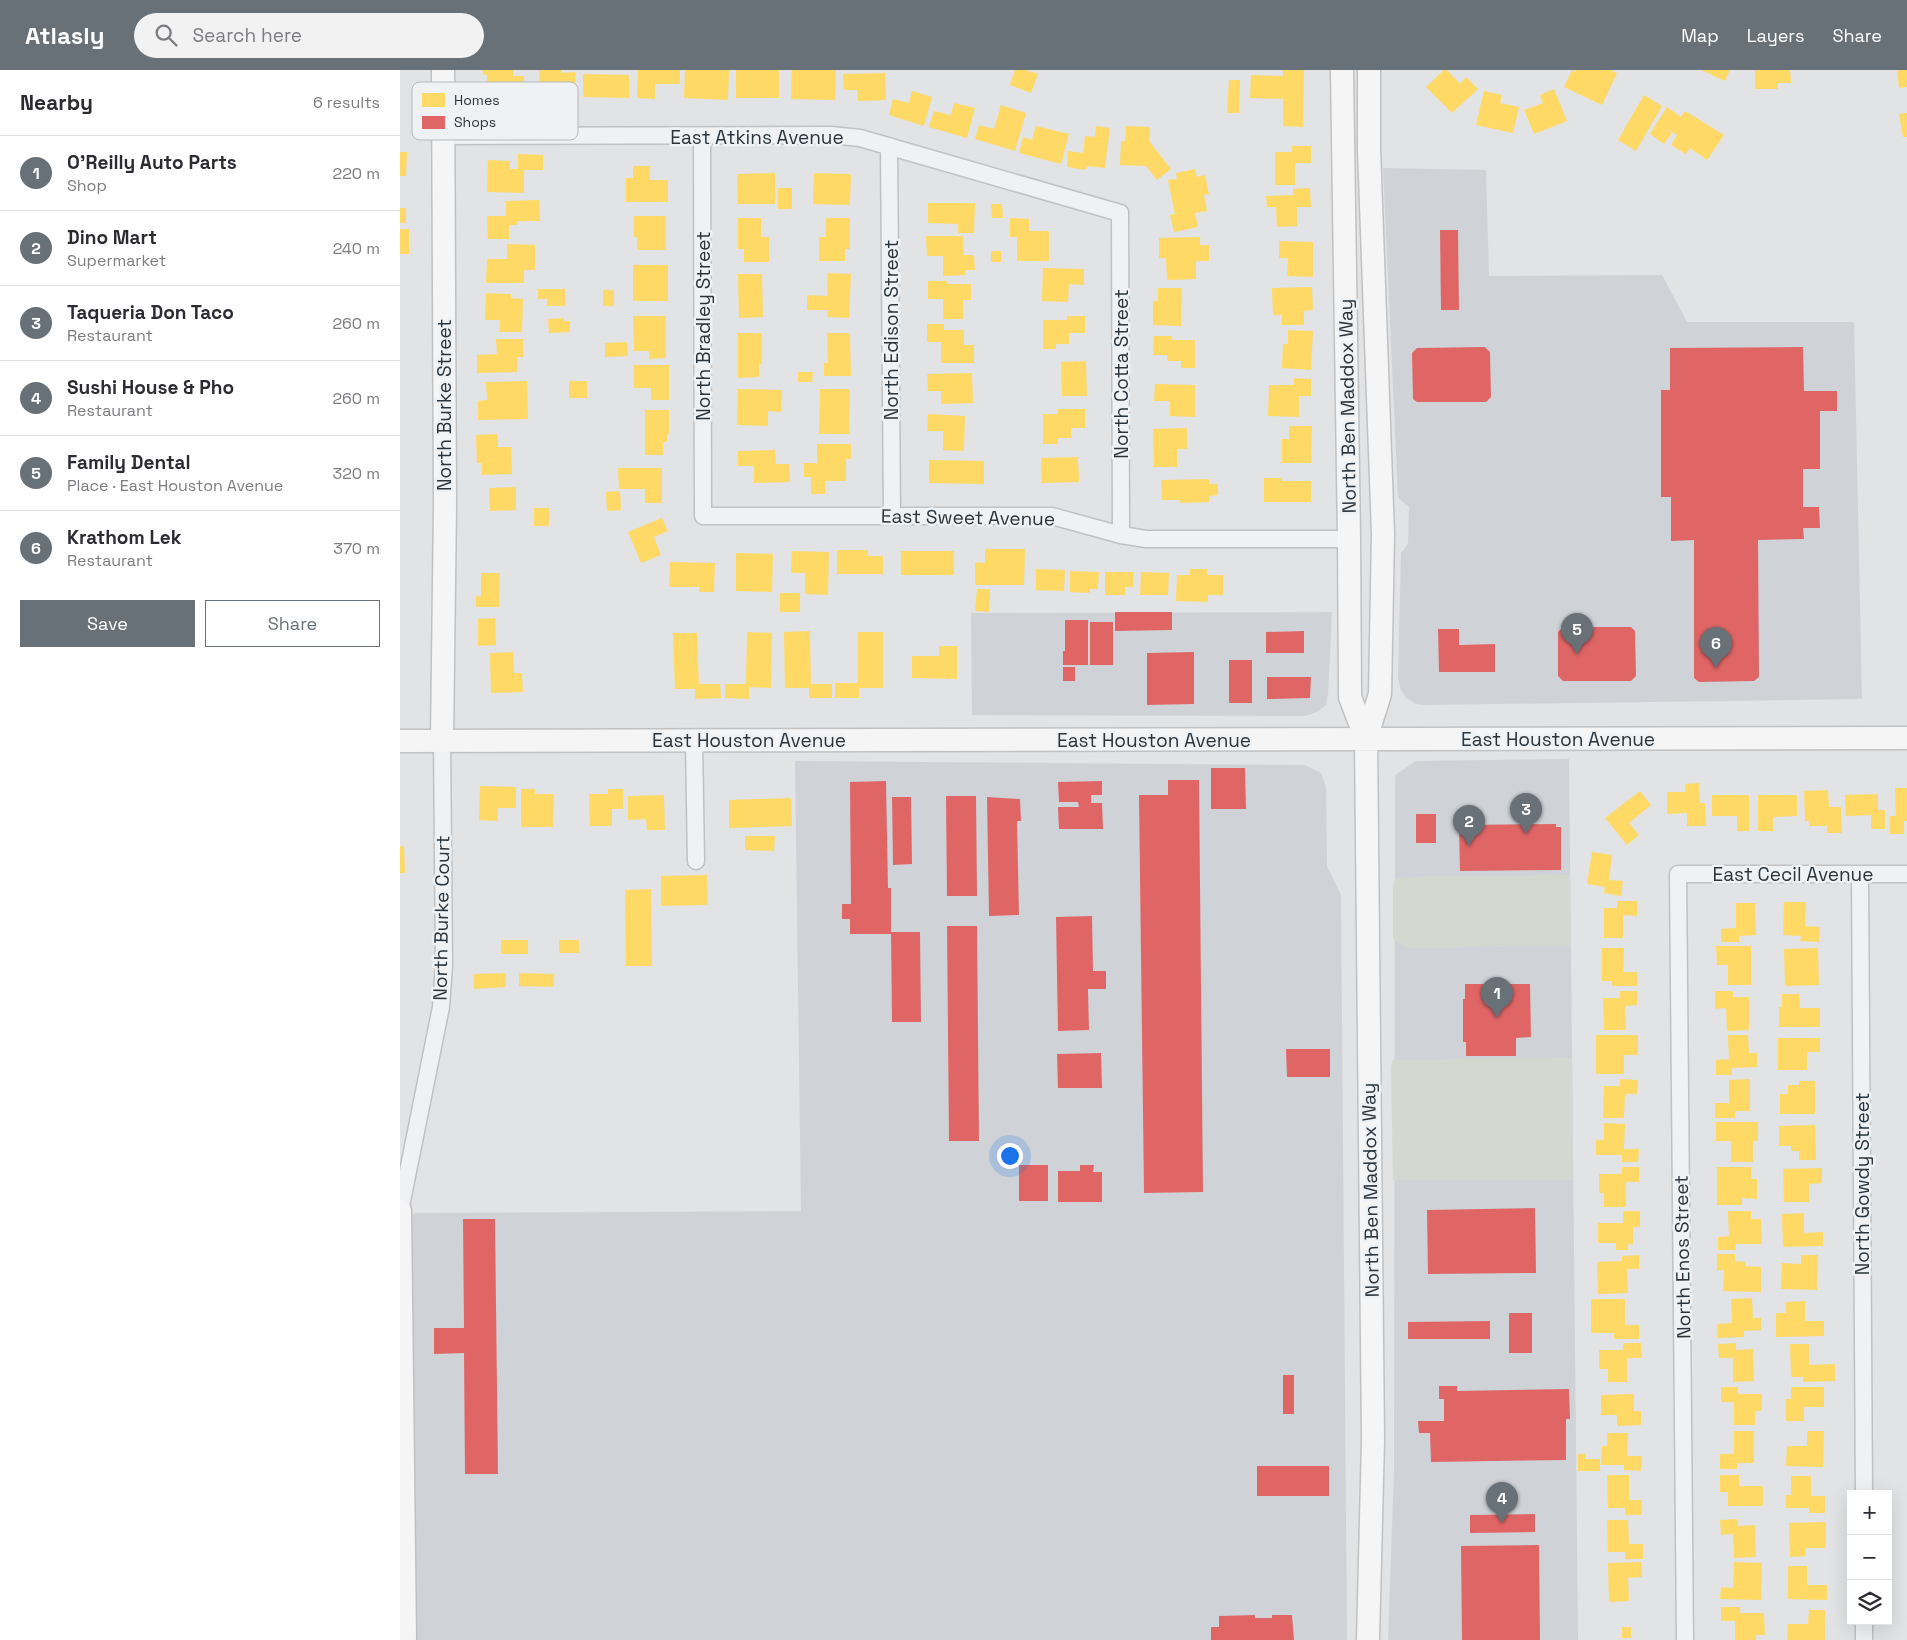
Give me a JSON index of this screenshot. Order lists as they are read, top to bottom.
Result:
{
  "streets": {
    "main road": ["North Burke Street", "North Ben Maddox Way", "East Houston Avenue"],
    "street": [
      "East Atkins Avenue",
      "North Bradley Street",
      "North Edison Street",
      "North Cotta Street",
      "East Sweet Avenue",
      "East Cecil Avenue",
      "North Burke Court",
      "North Gowdy Street",
      "North Enos Street"
    ]
  },
  "crossings": [
    ["East Atkins Avenue", "North Bradley Street"],
    ["East Atkins Avenue", "North Edison Street"],
    ["East Atkins Avenue", "North Cotta Street"],
    ["North Bradley Street", "East Sweet Avenue"],
    ["North Edison Street", "East Sweet Avenue"],
    ["North Cotta Street", "East Sweet Avenue"],
    ["North Burke Street", "East Houston Avenue"],
    ["North Burke Street", "North Burke Court"],
    ["North Ben Maddox Way", "East Sweet Avenue"],
    ["North Ben Maddox Way", "East Houston Avenue"],
    ["East Houston Avenue", "North Burke Court"],
    ["East Cecil Avenue", "North Gowdy Street"],
    ["East Cecil Avenue", "North Enos Street"]
  ],
  "legend": ["Homes", "Shops"],
  "page": {
    "header": "Atlasly",
    "search": "Search here",
    "nav": ["Map", "Layers", "Share"],
    "heading": ["Nearby", "6 results"],
    "list": [
      {
        "mark": "1",
        "name": "O'Reilly Auto Parts",
        "note": "Shop",
        "value": "220 m"
      },
      {
        "mark": "2",
        "name": "Dino Mart",
        "note": "Supermarket",
        "value": "240 m"
      },
      {
        "mark": "3",
        "name": "Taqueria Don Taco",
        "note": "Restaurant",
        "value": "260 m"
      },
      {
        "mark": "4",
        "name": "Sushi House & Pho",
        "note": "Restaurant",
        "value": "260 m"
      },
      {
        "mark": "5",
        "name": "Family Dental",
        "note": "Place · East Houston Avenue",
        "value": "320 m"
      },
      {
        "mark": "6",
        "name": "Krathom Lek",
        "note": "Restaurant",
        "value": "370 m"
      }
    ],
    "buttons": ["Save", "Share"],
    "pins": [
      "5",
      "6",
      "3",
      "2",
      "1",
      "4"
    ],
    "map_buttons": ["+", "−"]
  }
}
